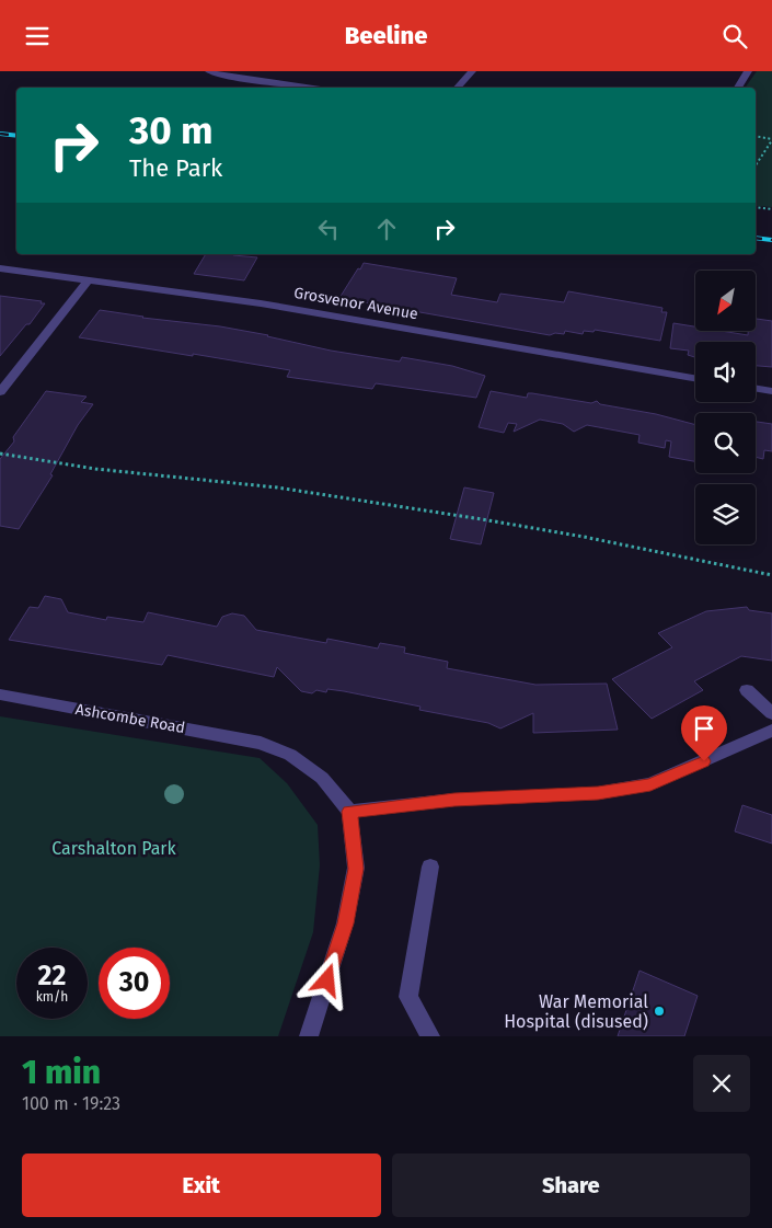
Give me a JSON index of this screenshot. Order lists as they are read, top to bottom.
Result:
{
  "streets": {
    "street": ["Grosvenor Avenue", "Ashcombe Road"]
  },
  "parks": ["Carshalton Park"],
  "places": ["War Memorial Hospital (disused)"],
  "north": "bottom left",
  "page": {
    "header": "Beeline",
    "turn": ["30 m", "The Park"],
    "speed": "22 km/h",
    "limit": "30",
    "heading": ["1 min", "100 m · 19:23"],
    "buttons": ["Exit", "Share"]
  }
}
